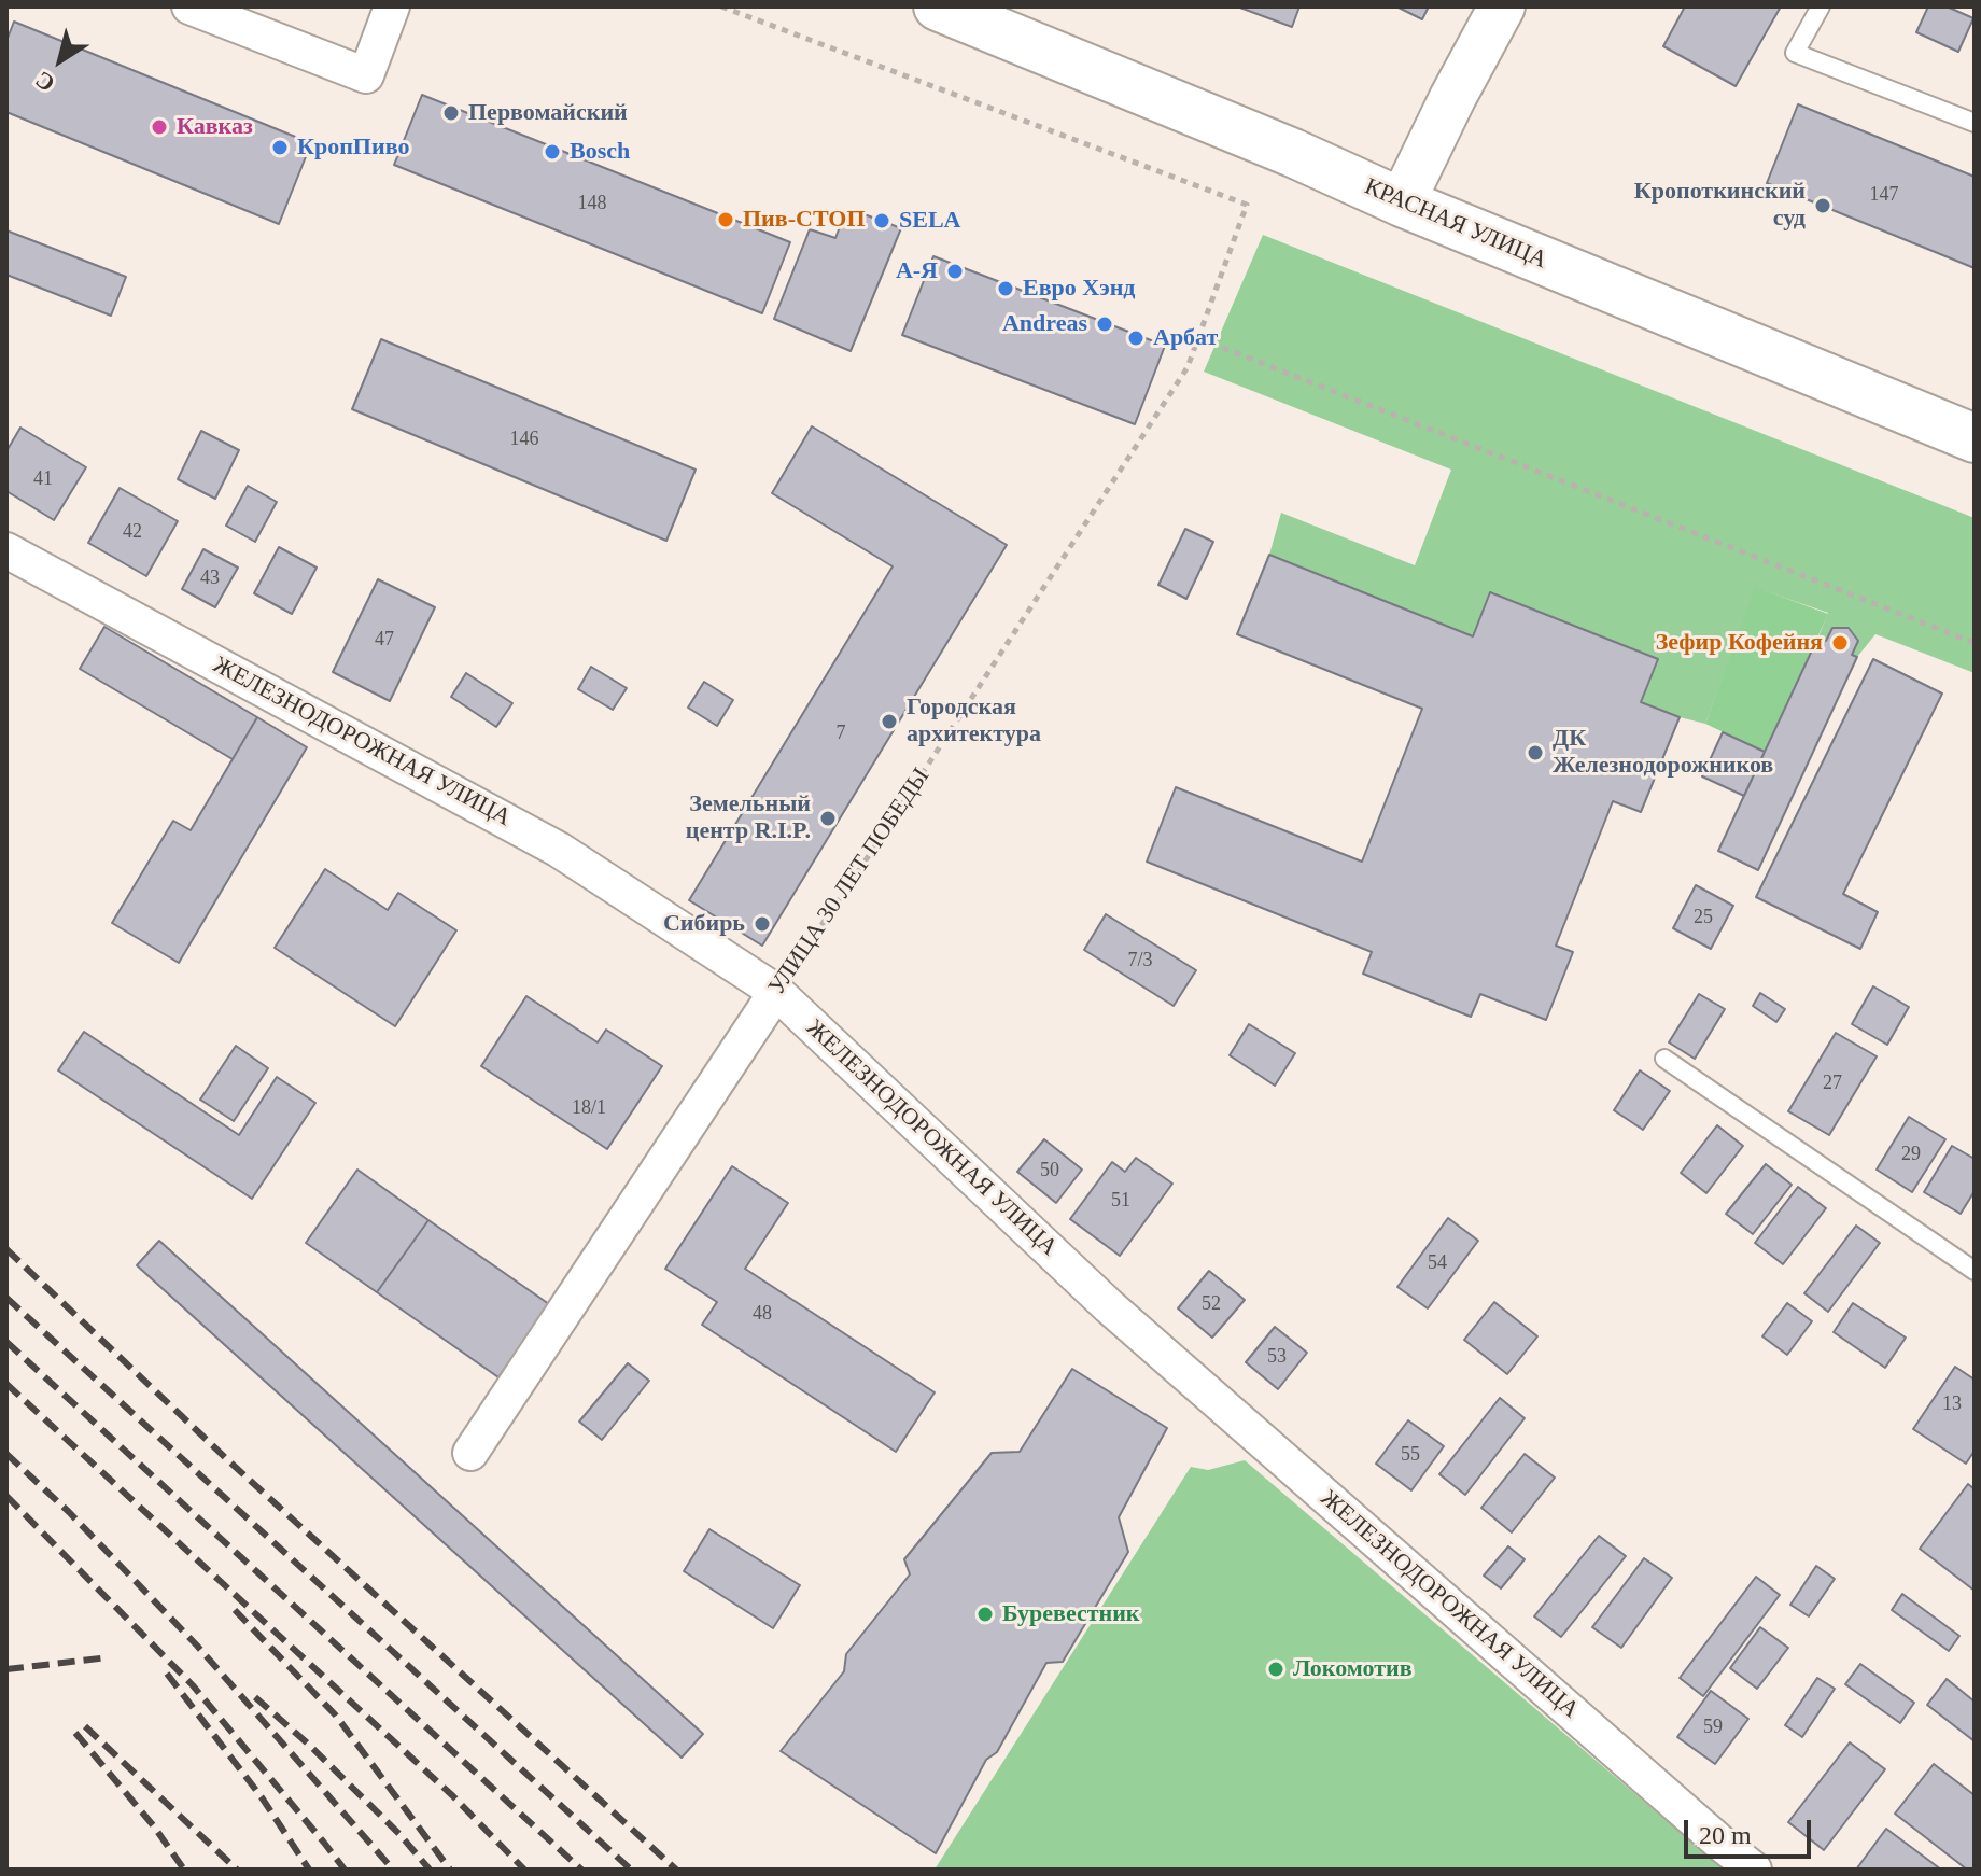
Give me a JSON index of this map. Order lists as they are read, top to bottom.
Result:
{
  "streets": {
    "main road": ["КРАСНАЯ УЛИЦА"],
    "street": ["ЖЕЛЕЗНОДОРОЖНАЯ УЛИЦА", "УЛИЦА 30 ЛЕТ ПОБЕДЫ"]
  },
  "crossings": [
    ["ЖЕЛЕЗНОДОРОЖНАЯ УЛИЦА", "УЛИЦА 30 ЛЕТ ПОБЕДЫ"]
  ],
  "places": [
    "Первомайский",
    "Кавказ",
    "КропПиво",
    "Bosch",
    "Кропоткинский суд",
    "Пив-СТОП",
    "SELA",
    "А-Я",
    "Евро Хэнд",
    "Andreas",
    "Арбат",
    "Зефир Кофейня",
    "Городская архитектура",
    "ДК Железнодорожников",
    "Земельный центр R.I.P.",
    "Сибирь",
    "Буревестник",
    "Локомотив"
  ],
  "house_numbers": [
    "147",
    "148",
    "146",
    "41",
    "42",
    "43",
    "47",
    "7",
    "25",
    "7/3",
    "27",
    "18/1",
    "29",
    "50",
    "51",
    "54",
    "52",
    "48",
    "53",
    "13",
    "55",
    "59"
  ],
  "scale_bar": "20 m",
  "north": "bottom left"
}
